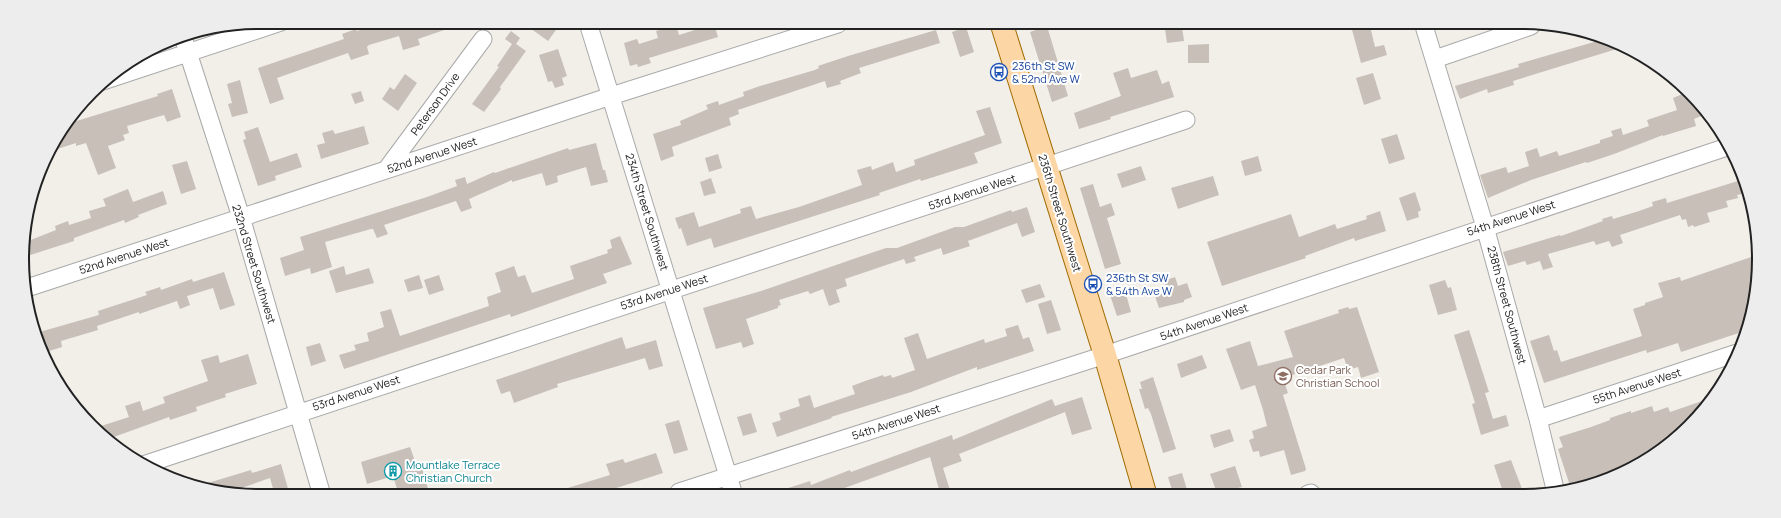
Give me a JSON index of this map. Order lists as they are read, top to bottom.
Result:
{
  "streets": {
    "main road": ["236th Street Southwest"],
    "street": [
      "Peterson Drive",
      "52nd Avenue West",
      "53rd Avenue West",
      "234th Street Southwest",
      "54th Avenue West",
      "232nd Street Southwest",
      "238th Street Southwest",
      "55th Avenue West"
    ]
  },
  "crossings": [
    ["Peterson Drive", "52nd Avenue West"],
    ["52nd Avenue West", "234th Street Southwest"],
    ["52nd Avenue West", "232nd Street Southwest"],
    ["53rd Avenue West", "234th Street Southwest"],
    ["53rd Avenue West", "236th Street Southwest"],
    ["53rd Avenue West", "232nd Street Southwest"],
    ["234th Street Southwest", "54th Avenue West"],
    ["236th Street Southwest", "54th Avenue West"],
    ["54th Avenue West", "238th Street Southwest"],
    ["238th Street Southwest", "55th Avenue West"]
  ],
  "places": {
    "bus stop": ["236th St SW & 52nd Ave W", "236th St SW & 54th Ave W"],
    "school or university": ["Cedar Park Christian School"],
    "building": ["Mountlake Terrace Christian Church"]
  }
}
